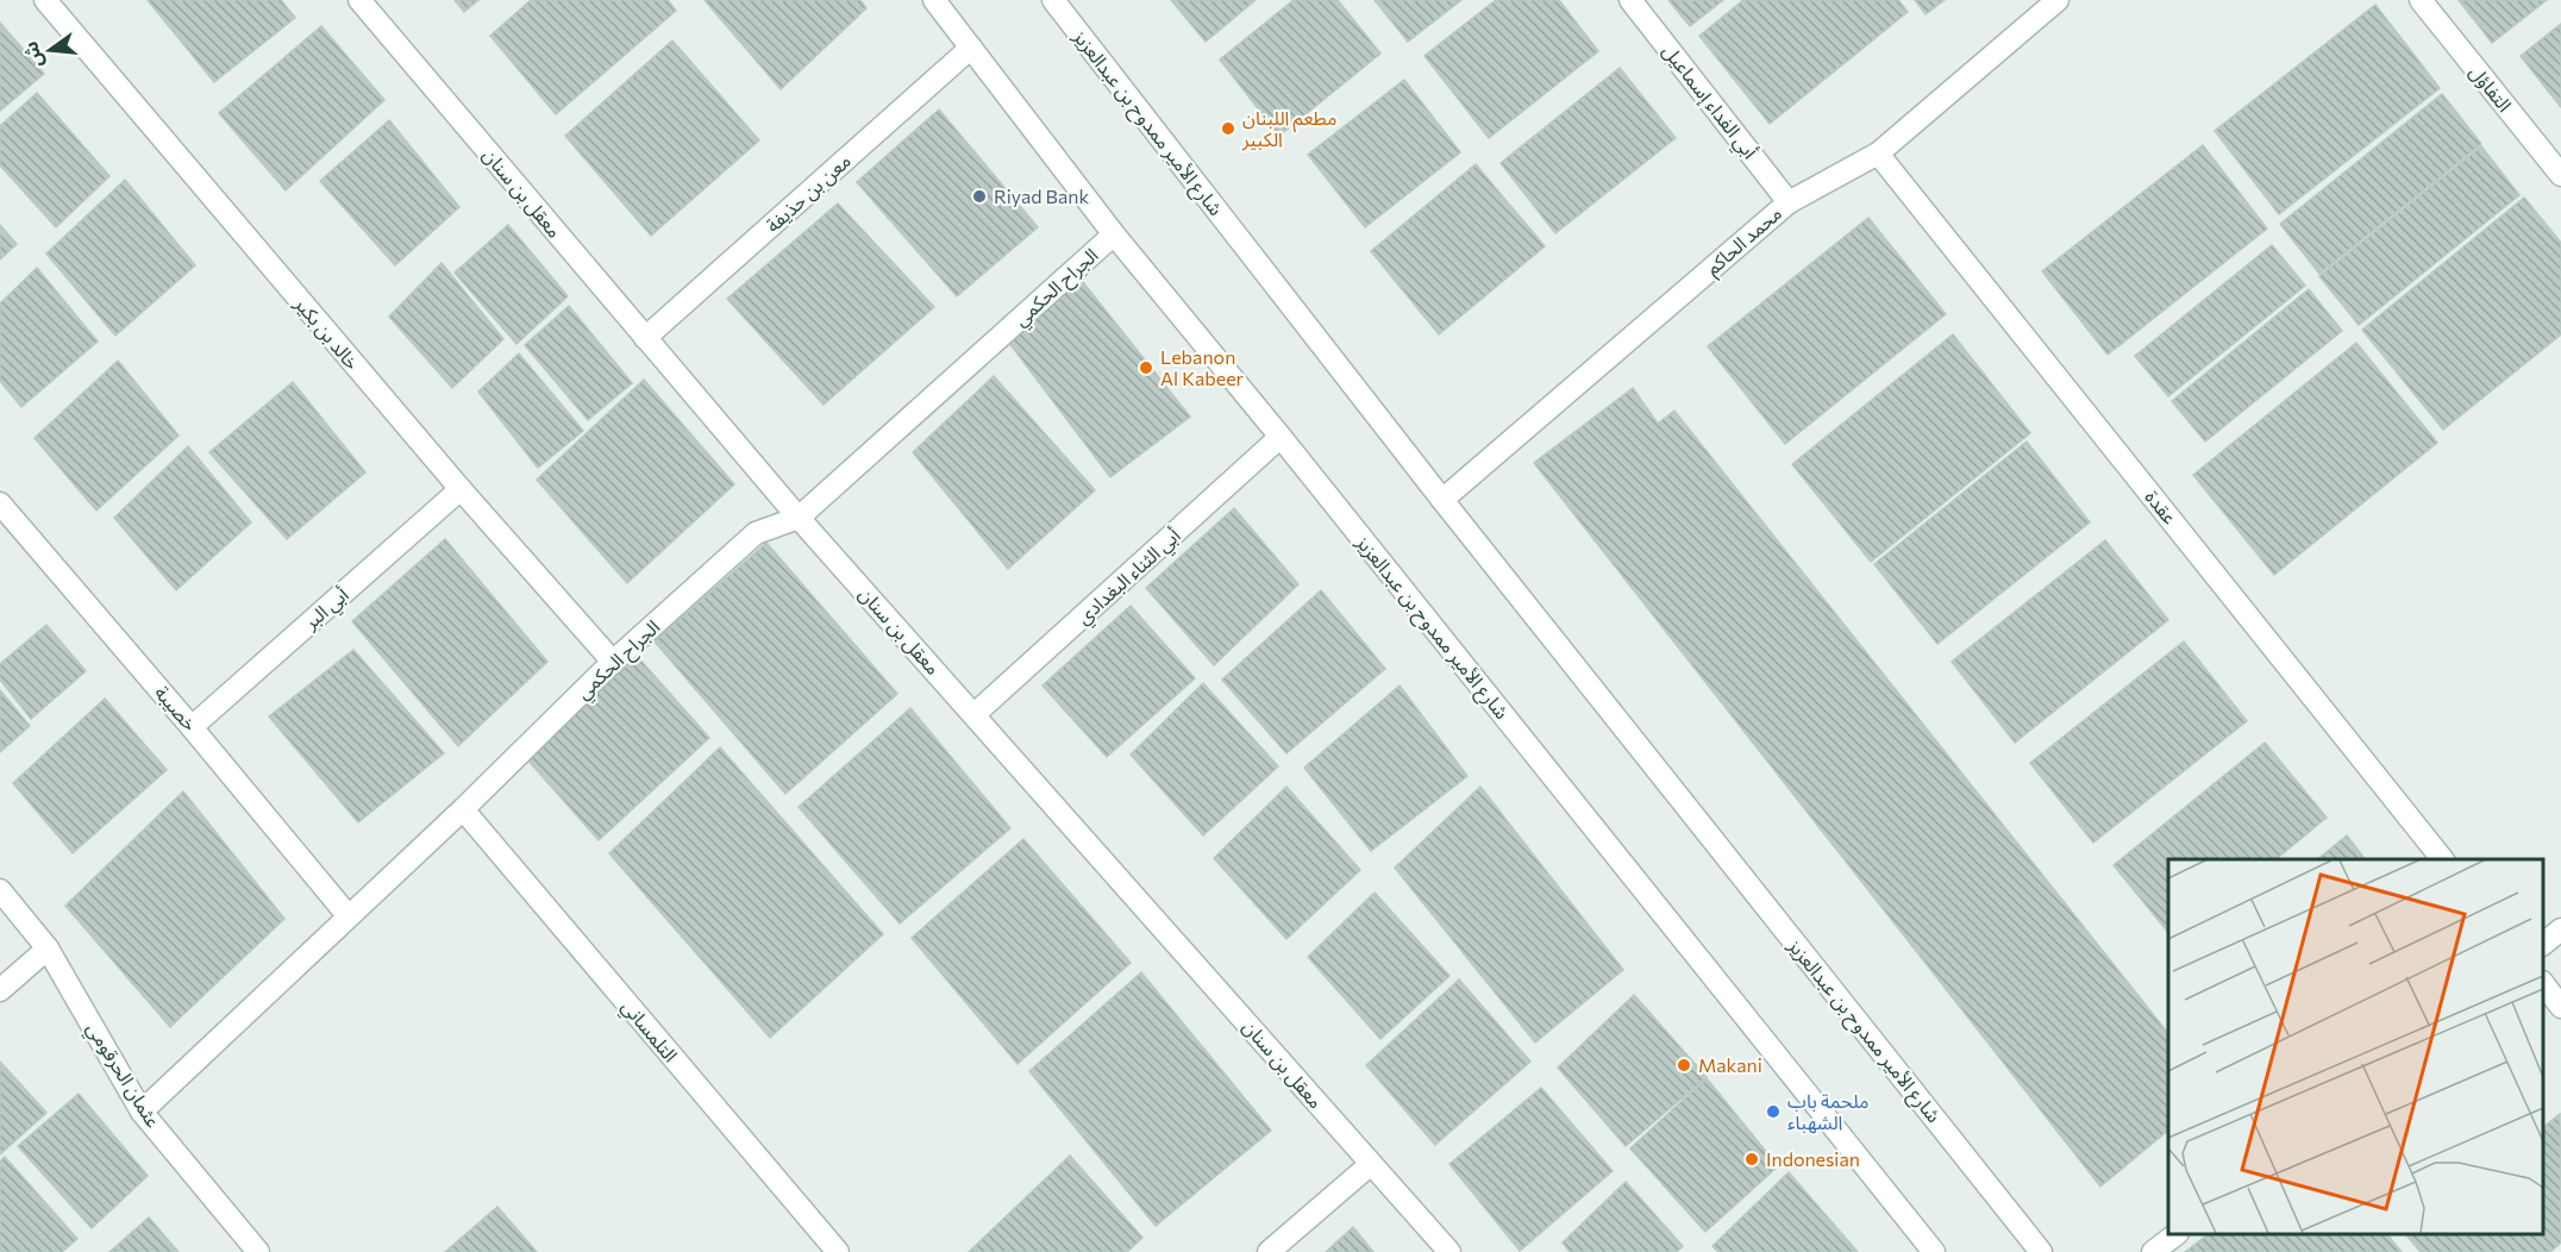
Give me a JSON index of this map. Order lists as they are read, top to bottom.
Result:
{
  "streets": {
    "street": [
      "التفاؤل",
      "أبي الفداء إسماعيل",
      "شارع الأمير ممدوح بن عبدالعزيز",
      "معقل بن سنان",
      "معن بن حذيفة",
      "محمد الحاكم",
      "الجراح الحكمي",
      "خالد بن بكير",
      "عقدة",
      "أبي الثناء البغدادي",
      "أبي البر",
      "خصيبة",
      "التلمساني",
      "عثمان الحرقومي"
    ]
  },
  "crossings": [
    ["أبي الفداء إسماعيل", "محمد الحاكم"],
    ["شارع الأمير ممدوح بن عبدالعزيز", "معن بن حذيفة"],
    ["شارع الأمير ممدوح بن عبدالعزيز", "محمد الحاكم"],
    ["شارع الأمير ممدوح بن عبدالعزيز", "الجراح الحكمي"],
    ["شارع الأمير ممدوح بن عبدالعزيز", "أبي الثناء البغدادي"],
    ["معقل بن سنان", "معن بن حذيفة"],
    ["معقل بن سنان", "الجراح الحكمي"],
    ["معقل بن سنان", "أبي الثناء البغدادي"],
    ["محمد الحاكم", "عقدة"],
    ["الجراح الحكمي", "خالد بن بكير"],
    ["الجراح الحكمي", "خصيبة"],
    ["الجراح الحكمي", "التلمساني"],
    ["الجراح الحكمي", "عثمان الحرقومي"],
    ["خالد بن بكير", "أبي البر"],
    ["أبي البر", "خصيبة"]
  ],
  "places": [
    "مطعم اللبنان الكبير",
    "Riyad Bank",
    "Lebanon Al Kabeer",
    "Makani",
    "ملحمة باب الشهباء",
    "Indonesian"
  ],
  "north": "left"
}
